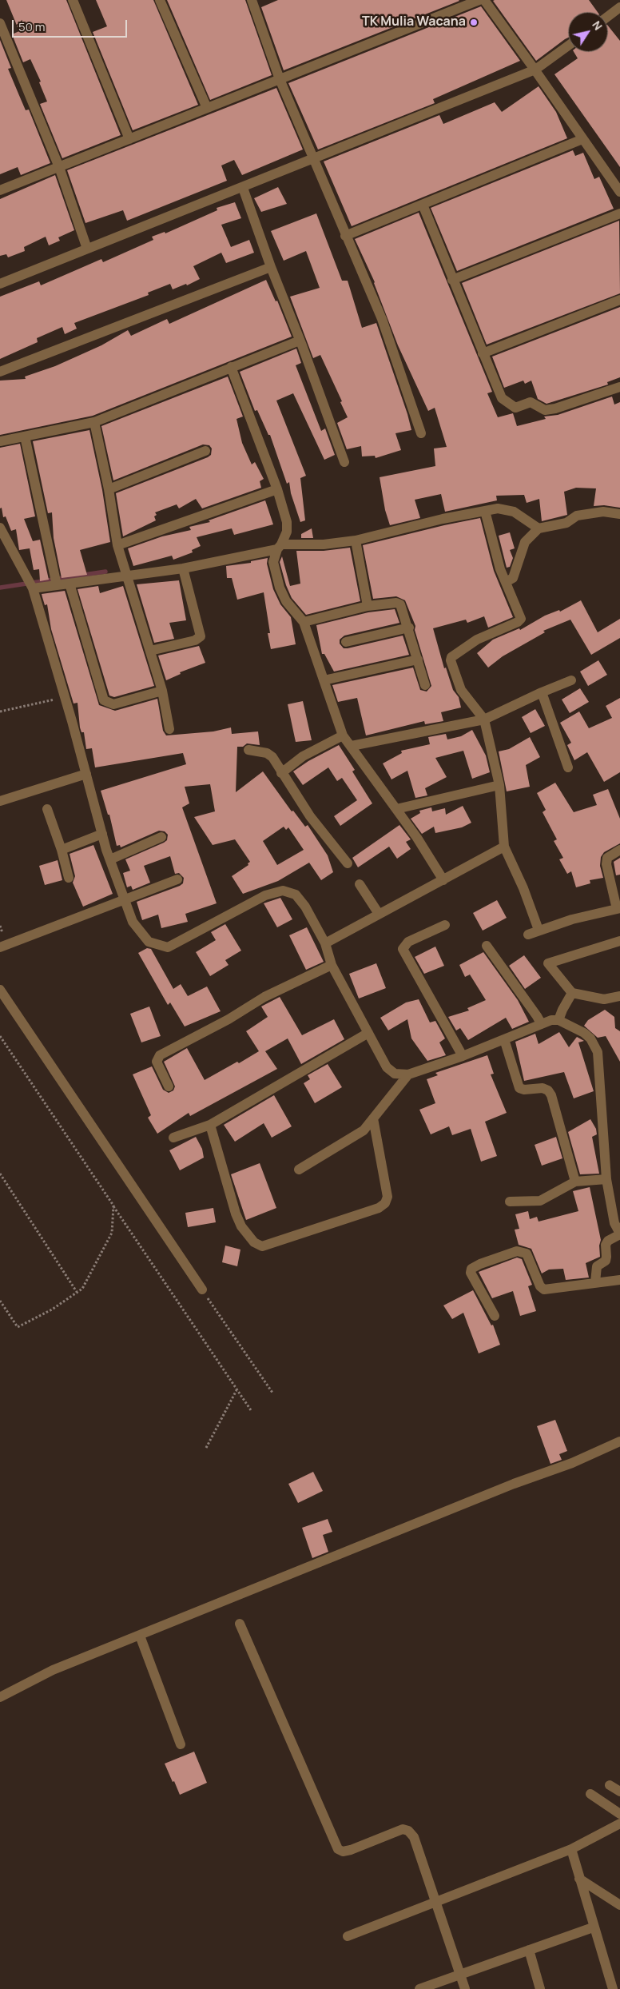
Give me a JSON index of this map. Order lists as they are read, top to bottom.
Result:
{
  "places": ["TK Mulia Wacana"],
  "scale_bar": "50 m",
  "north": "top right"
}
